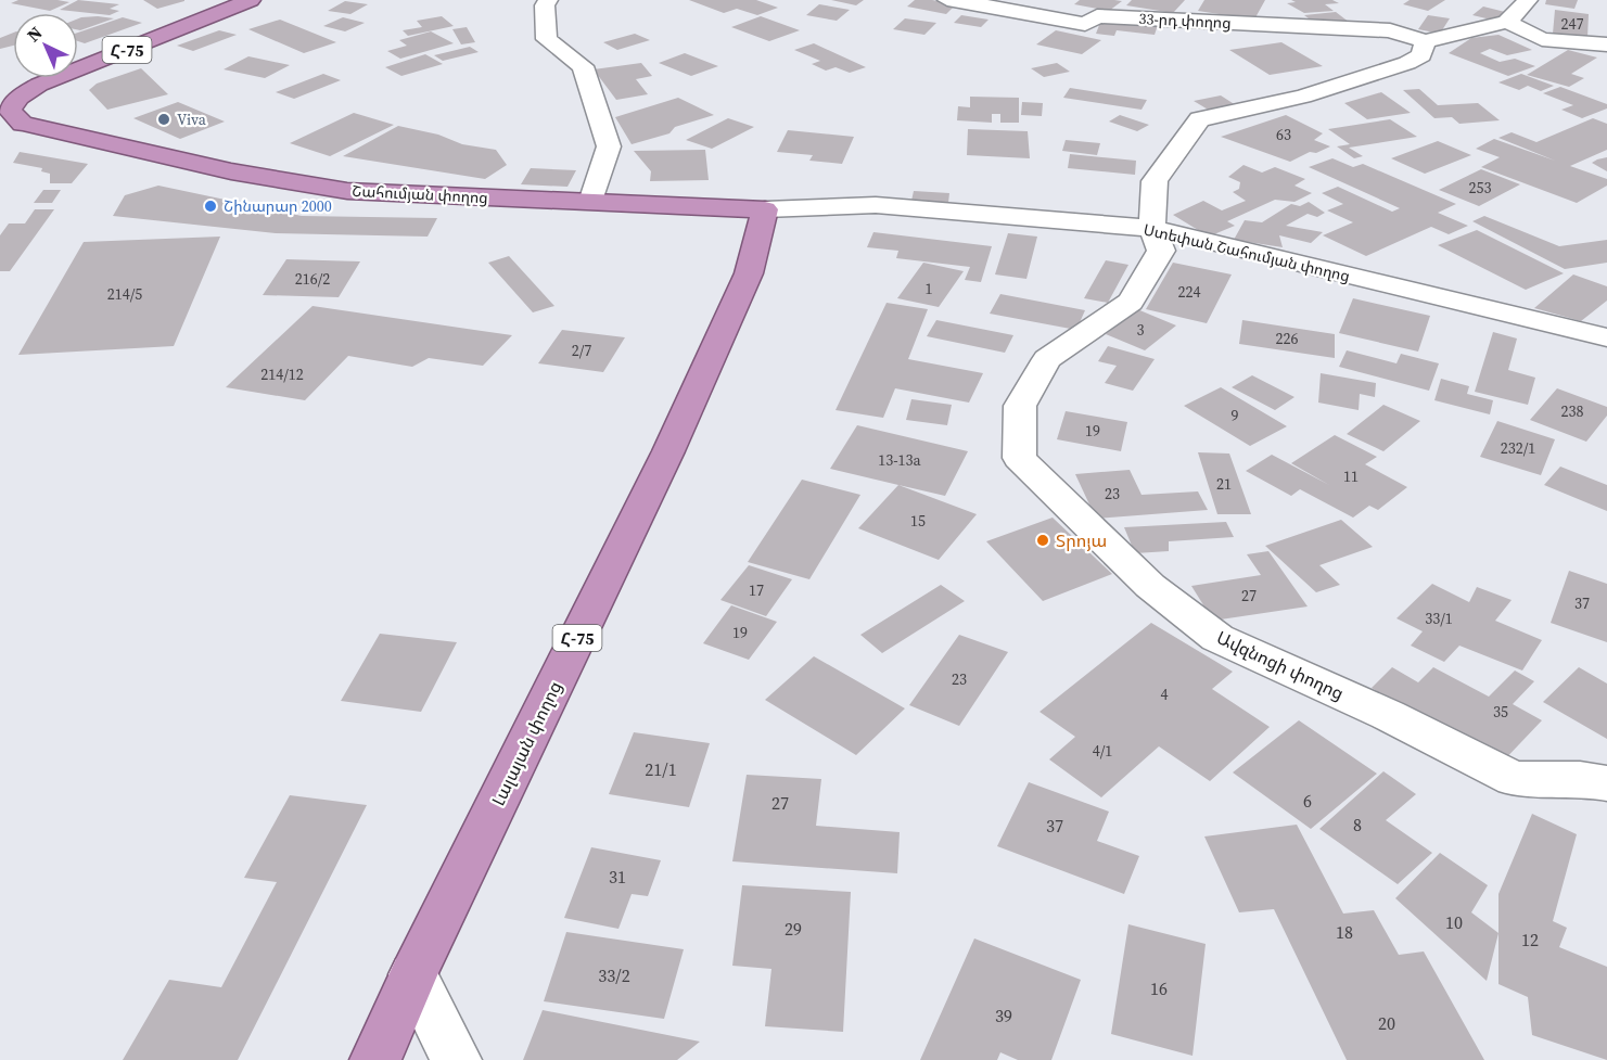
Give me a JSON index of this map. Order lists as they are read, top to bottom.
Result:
{
  "streets": {
    "highway": ["Հ-75", "Շահումյան փողոց", "Լալայան փողոց"],
    "street": ["33-րդ փողոց", "Ստեփան Շահումյան փողոց", "Ավզնոցի փողոց"]
  },
  "crossings": [
    ["Շահումյան փողոց", "Ստեփան Շահումյան փողոց"],
    ["Շահումյան փողոց", "Լալայան փողոց"],
    ["Ստեփան Շահումյան փողոց", "Ավզնոցի փողոց"],
    ["Ստեփան Շահումյան փողոց", "Լալայան փողոց"]
  ],
  "places": ["Viva", "Շինարար 2000", "Տրոյա"],
  "house_numbers": [
    "247",
    "63",
    "253",
    "216/2",
    "1",
    "224",
    "214/5",
    "3",
    "226",
    "2/7",
    "214/12",
    "238",
    "9",
    "19",
    "232/1",
    "13-13a",
    "11",
    "21",
    "23",
    "15",
    "17",
    "27",
    "37",
    "33/1",
    "19",
    "23",
    "4",
    "35",
    "4/1",
    "21/1",
    "6",
    "27",
    "8",
    "37",
    "31",
    "10",
    "29",
    "18",
    "12",
    "33/2",
    "16",
    "39",
    "20"
  ],
  "north": "top left"
}
